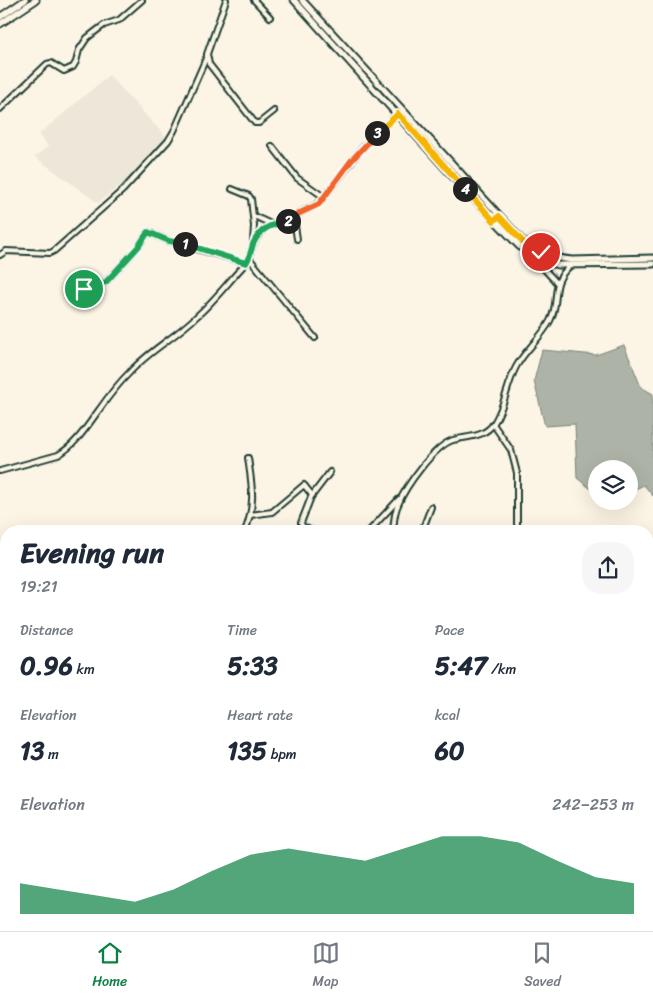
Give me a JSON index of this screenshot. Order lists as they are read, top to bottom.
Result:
{
  "page": {
    "pins": [
      "3",
      "4",
      "2",
      "1"
    ],
    "heading": ["Evening run", "19:21"],
    "stats": [
      ["Distance", "0.96 km"],
      ["Time", "5:33"],
      ["Pace", "5:47 /km"],
      ["Elevation", "13 m"],
      ["Heart rate", "135 bpm"],
      ["kcal", "60"]
    ],
    "chart": ["Elevation", "242–253 m"],
    "tabs": ["Home", "Map", "Saved"]
  }
}
